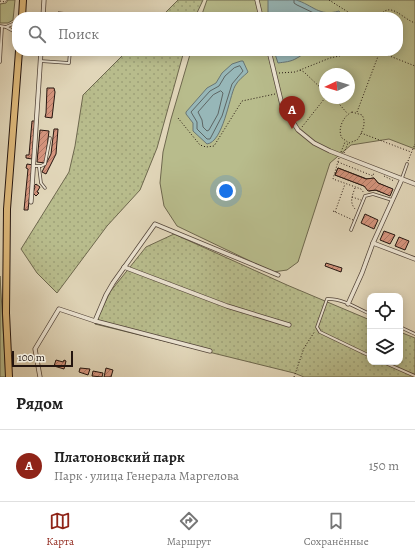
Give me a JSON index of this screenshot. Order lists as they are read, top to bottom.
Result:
{
  "scale_bar": "100 m",
  "north": "left",
  "page": {
    "search": "Поиск",
    "pins": "A",
    "scale": "100 m",
    "heading": "Рядом",
    "list": [
      {
        "mark": "A",
        "name": "Платоновский парк",
        "note": "Парк · улица Генерала Маргелова",
        "value": "150 m"
      }
    ],
    "nav": ["Карта", "Маршрут", "Сохранённые"]
  }
}
